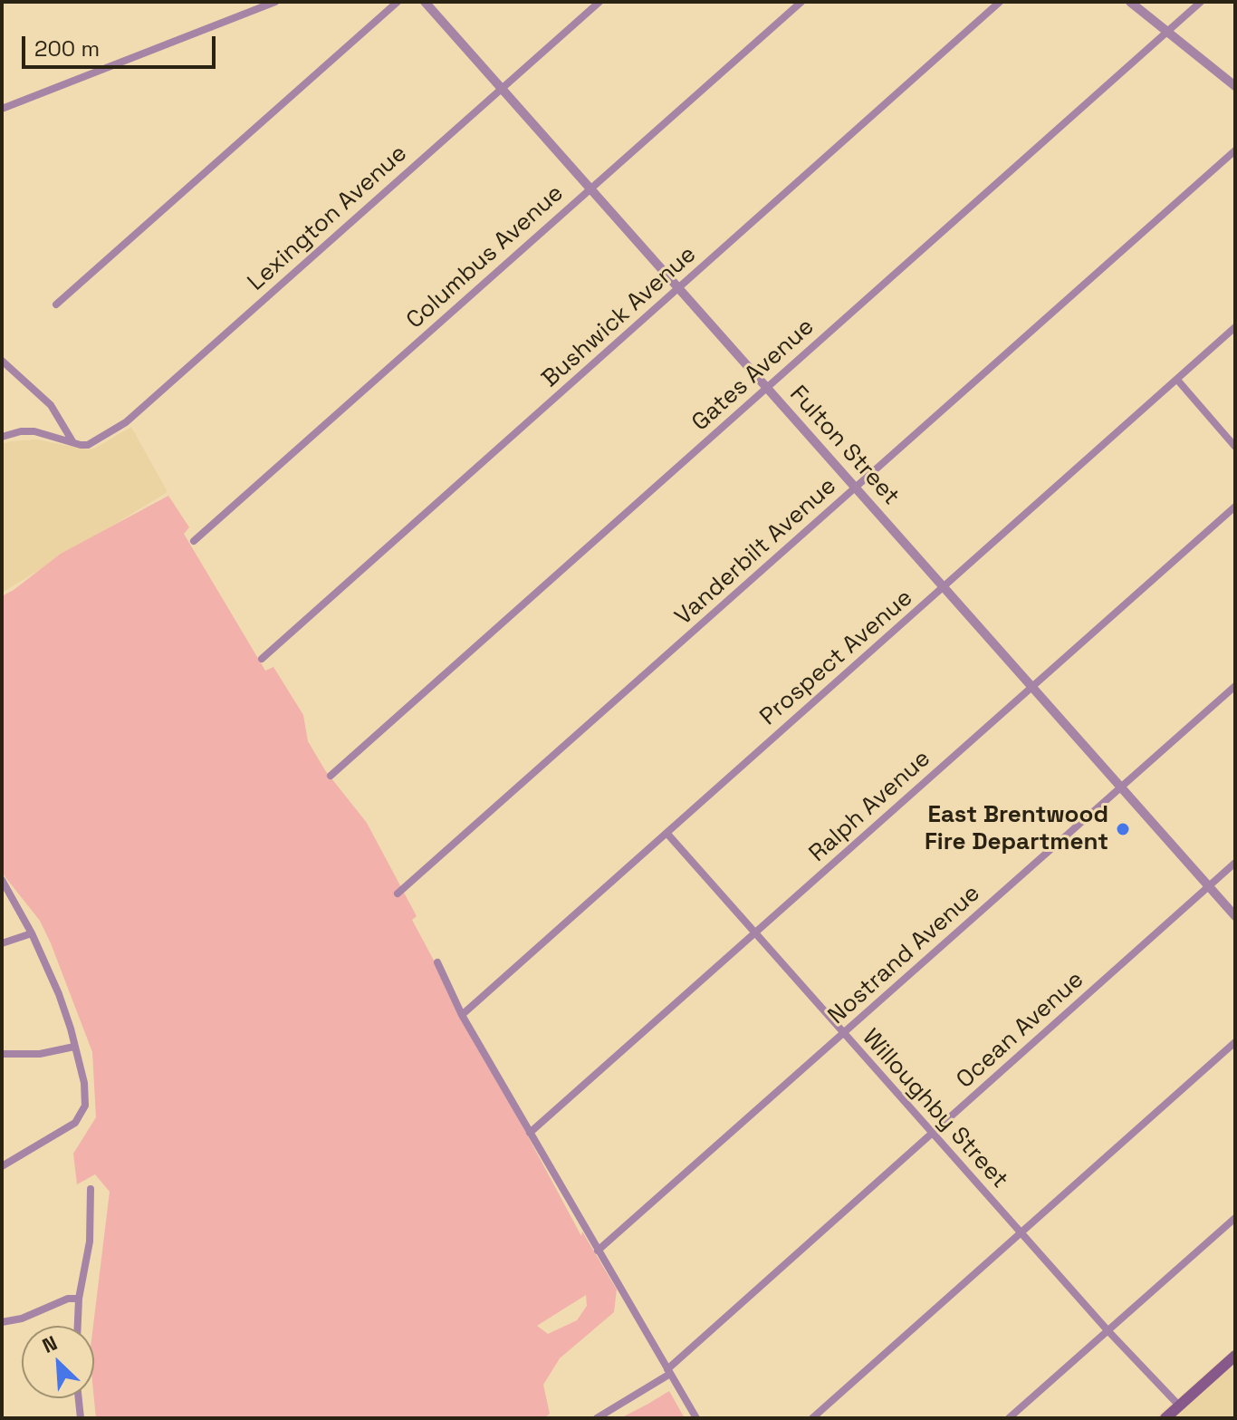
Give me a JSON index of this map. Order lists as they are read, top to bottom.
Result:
{
  "streets": {
    "street": [
      "Lexington Avenue",
      "Columbus Avenue",
      "Bushwick Avenue",
      "Gates Avenue",
      "Fulton Street",
      "Vanderbilt Avenue",
      "Prospect Avenue",
      "Ralph Avenue",
      "Nostrand Avenue",
      "Ocean Avenue",
      "Willoughby Street"
    ]
  },
  "crossings": [
    ["Lexington Avenue", "Fulton Street"],
    ["Columbus Avenue", "Fulton Street"],
    ["Bushwick Avenue", "Fulton Street"],
    ["Gates Avenue", "Fulton Street"],
    ["Fulton Street", "Vanderbilt Avenue"],
    ["Fulton Street", "Prospect Avenue"],
    ["Fulton Street", "Ralph Avenue"],
    ["Fulton Street", "Nostrand Avenue"],
    ["Fulton Street", "Ocean Avenue"],
    ["Prospect Avenue", "Willoughby Street"],
    ["Ralph Avenue", "Willoughby Street"],
    ["Nostrand Avenue", "Willoughby Street"],
    ["Ocean Avenue", "Willoughby Street"]
  ],
  "places": ["East Brentwood Fire Department"],
  "scale_bar": "200 m",
  "north": "top left"
}
